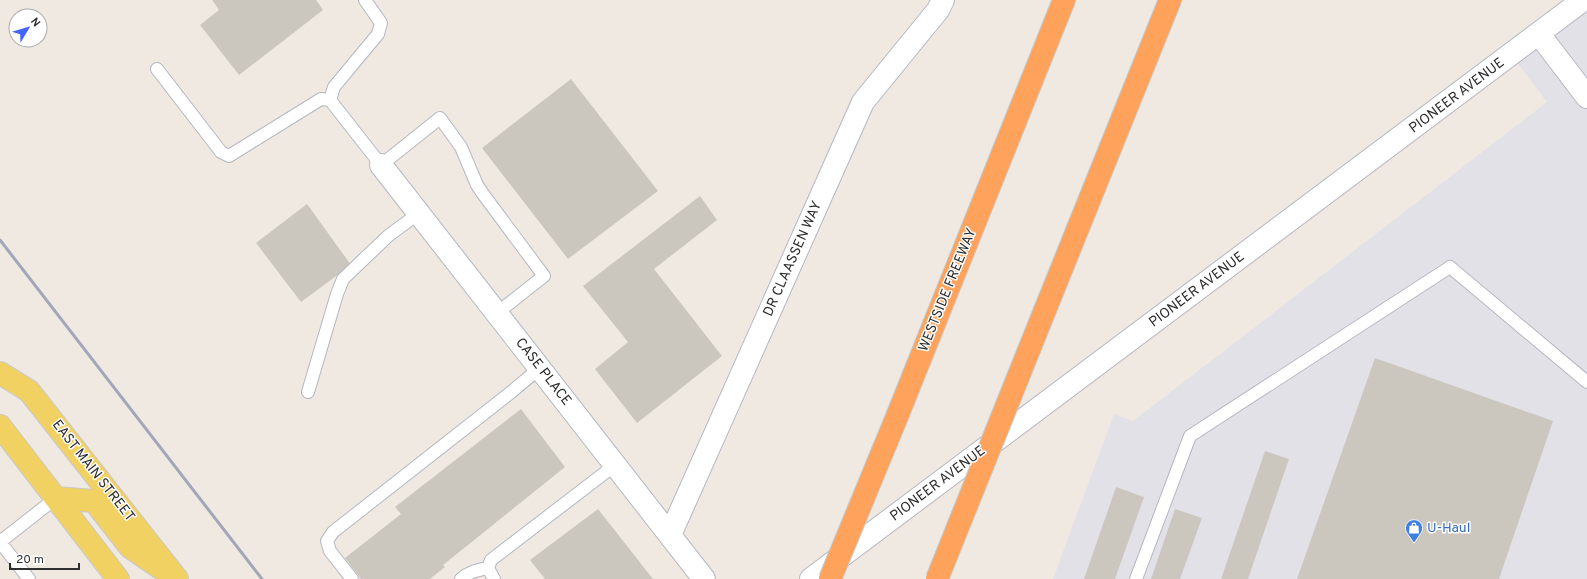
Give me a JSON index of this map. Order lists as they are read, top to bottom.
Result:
{
  "streets": {
    "highway": ["WESTSIDE FREEWAY"],
    "main road": ["EAST MAIN STREET"],
    "street": ["PIONEER AVENUE", "DR CLAASSEN WAY", "CASE PLACE"]
  },
  "crossings": [
    ["DR CLAASSEN WAY", "CASE PLACE"]
  ],
  "places": {
    "shop": ["U-Haul"]
  },
  "scale_bar": "20 m",
  "north": "top right"
}
